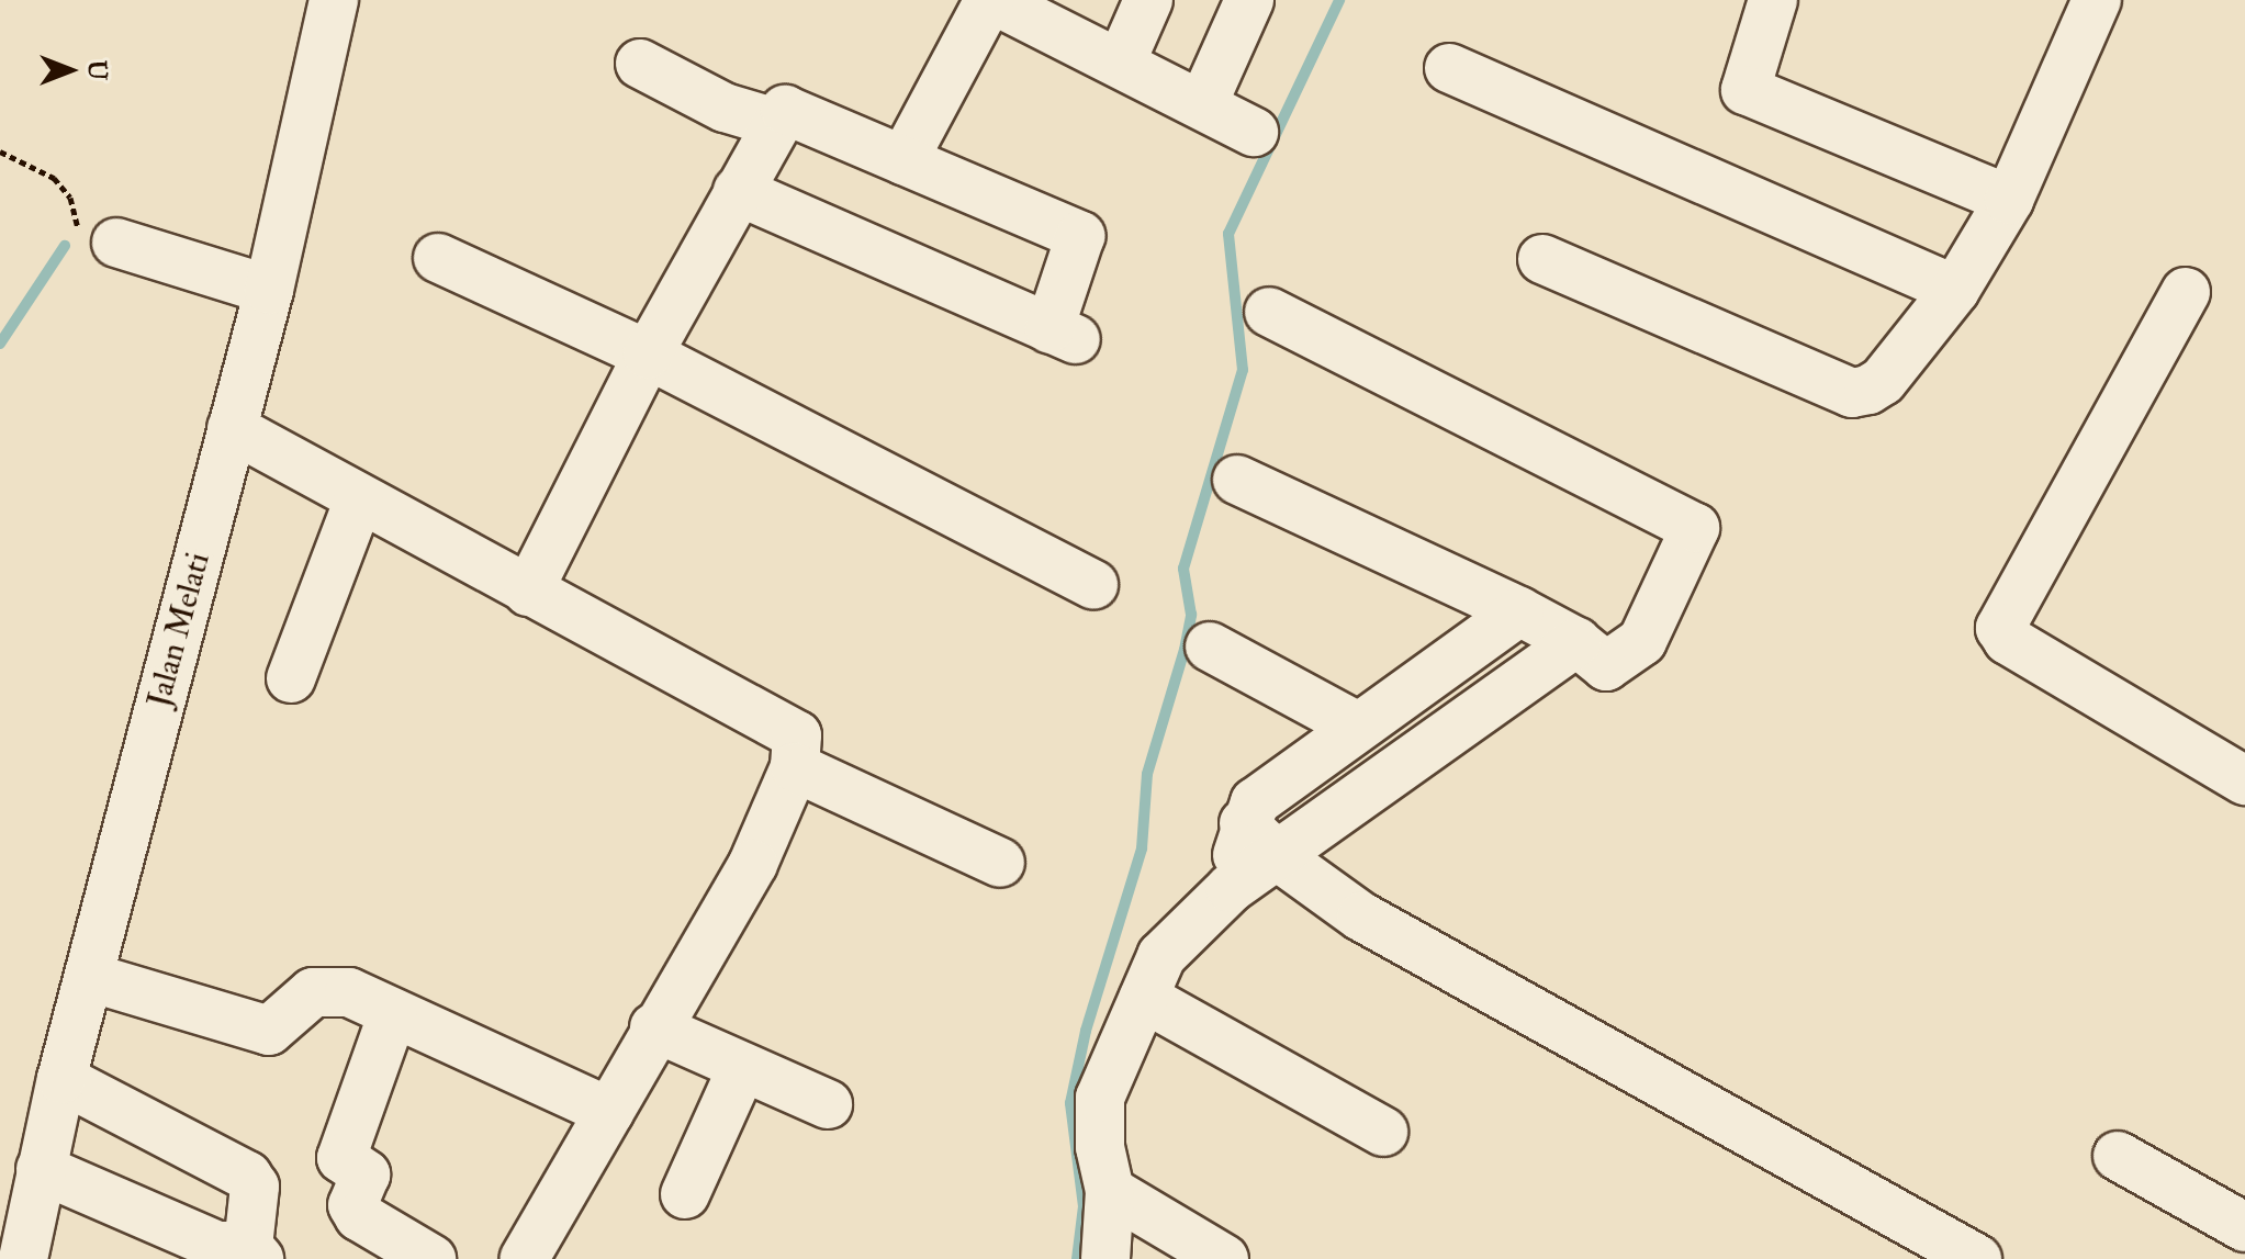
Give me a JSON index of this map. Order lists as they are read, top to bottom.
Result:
{
  "streets": {
    "street": ["Jalan Melati"]
  },
  "north": "right"
}
